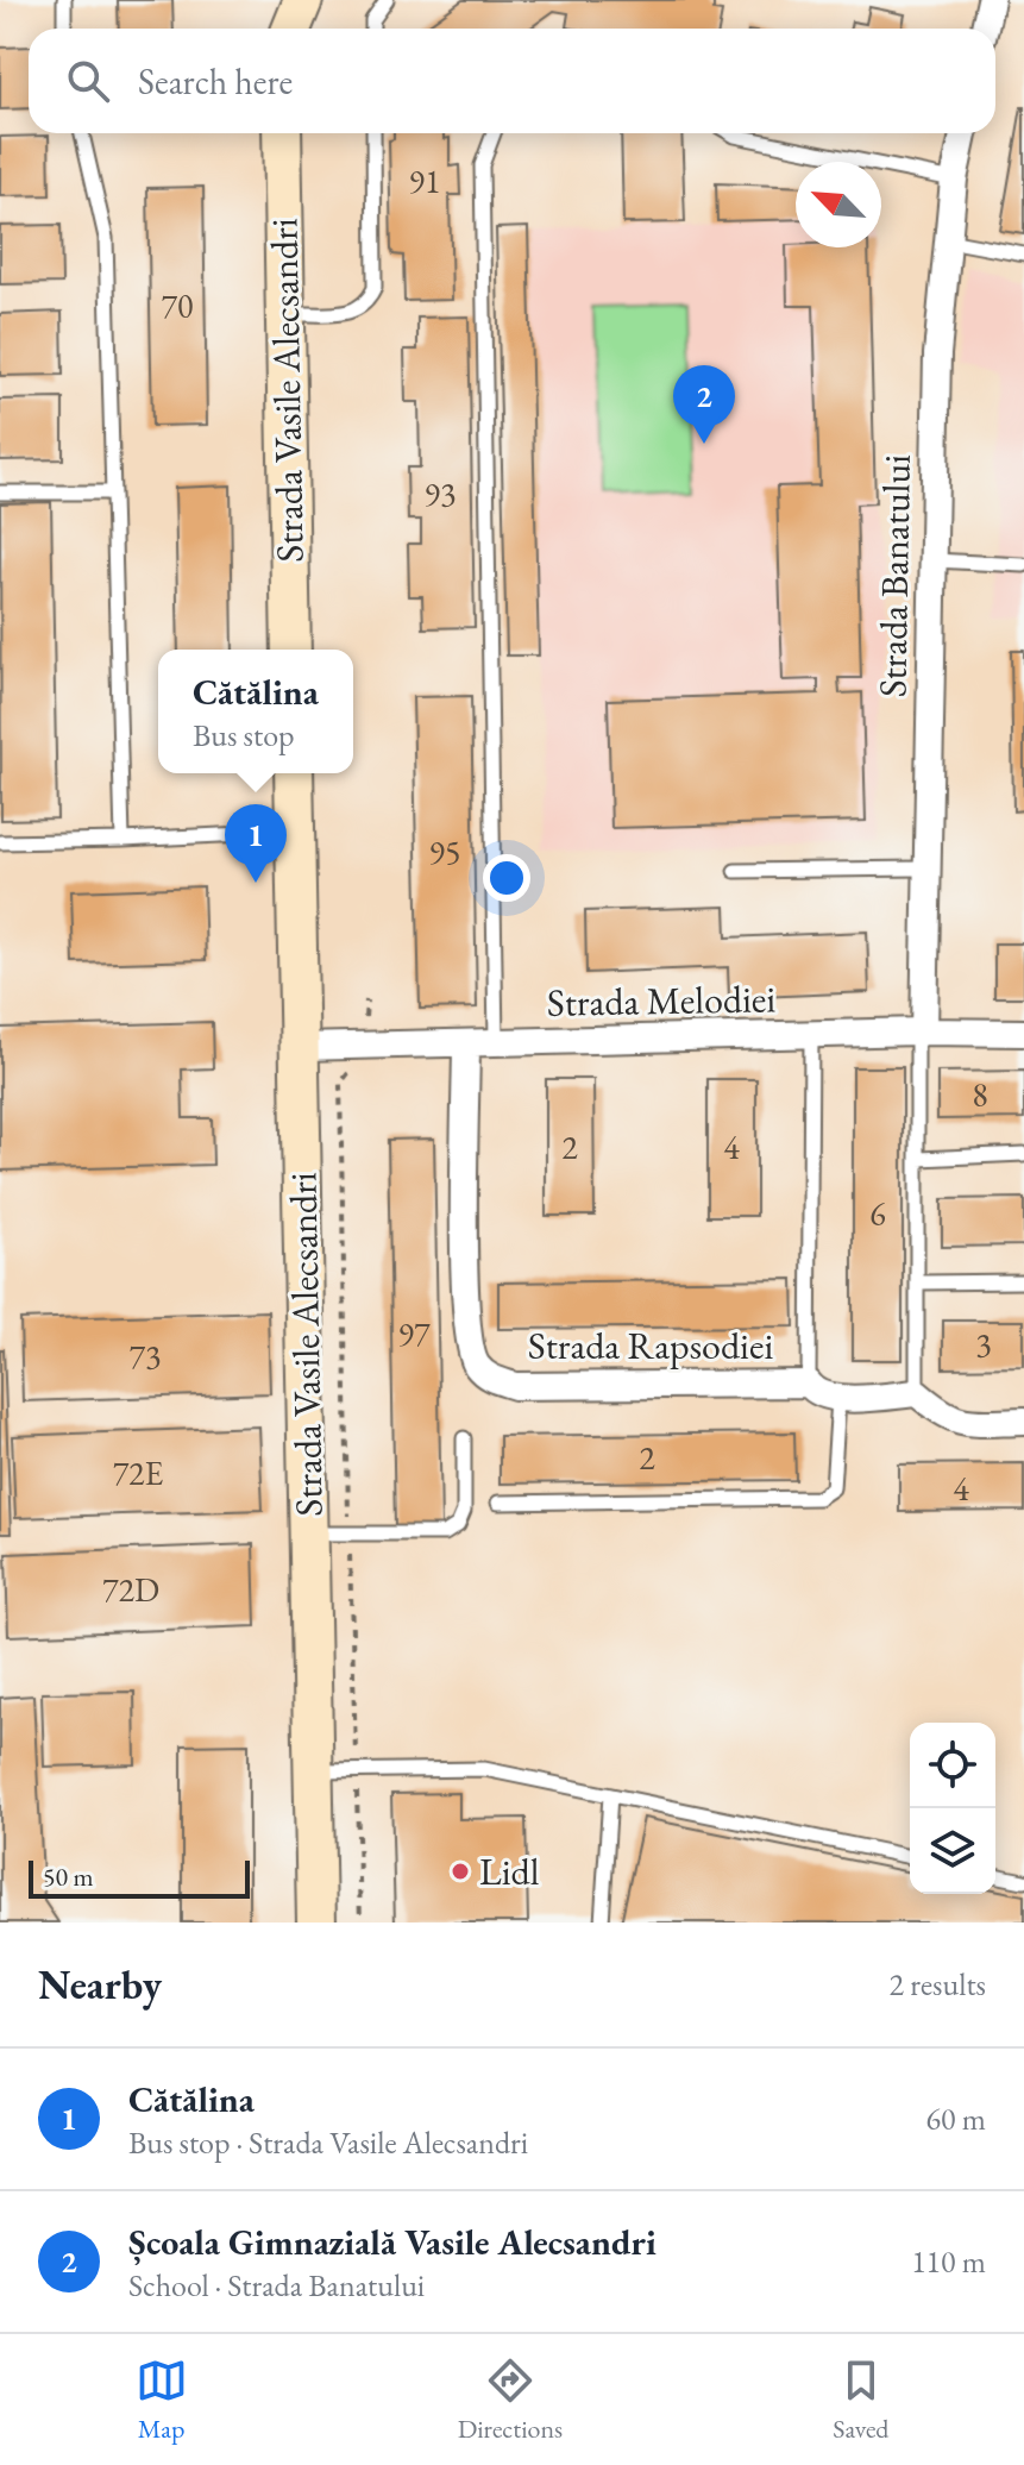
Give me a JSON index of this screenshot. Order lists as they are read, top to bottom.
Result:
{
  "streets": {
    "street": [
      "Strada Vasile Alecsandri",
      "Strada Banatului",
      "Strada Melodiei",
      "Strada Rapsodiei"
    ]
  },
  "crossings": [
    ["Strada Vasile Alecsandri", "Strada Melodiei"],
    ["Strada Banatului", "Strada Melodiei"],
    ["Strada Melodiei", "Strada Rapsodiei"]
  ],
  "places": ["Lidl"],
  "house_numbers": [
    "91",
    "70",
    "93",
    "95",
    "8",
    "2",
    "4",
    "6",
    "97",
    "3",
    "73",
    "2",
    "72E",
    "4",
    "72D"
  ],
  "scale_bar": "50 m",
  "north": "top left",
  "page": {
    "search": "Search here",
    "pins": ["2", "1"],
    "popup": ["Cătălina", "Bus stop"],
    "scale": "50 m",
    "heading": ["Nearby", "2 results"],
    "list": [
      {
        "mark": "1",
        "name": "Cătălina",
        "note": "Bus stop · Strada Vasile Alecsandri",
        "value": "60 m"
      },
      {
        "mark": "2",
        "name": "Școala Gimnazială Vasile Alecsandri",
        "note": "School · Strada Banatului",
        "value": "110 m"
      }
    ],
    "nav": ["Map", "Directions", "Saved"]
  }
}
